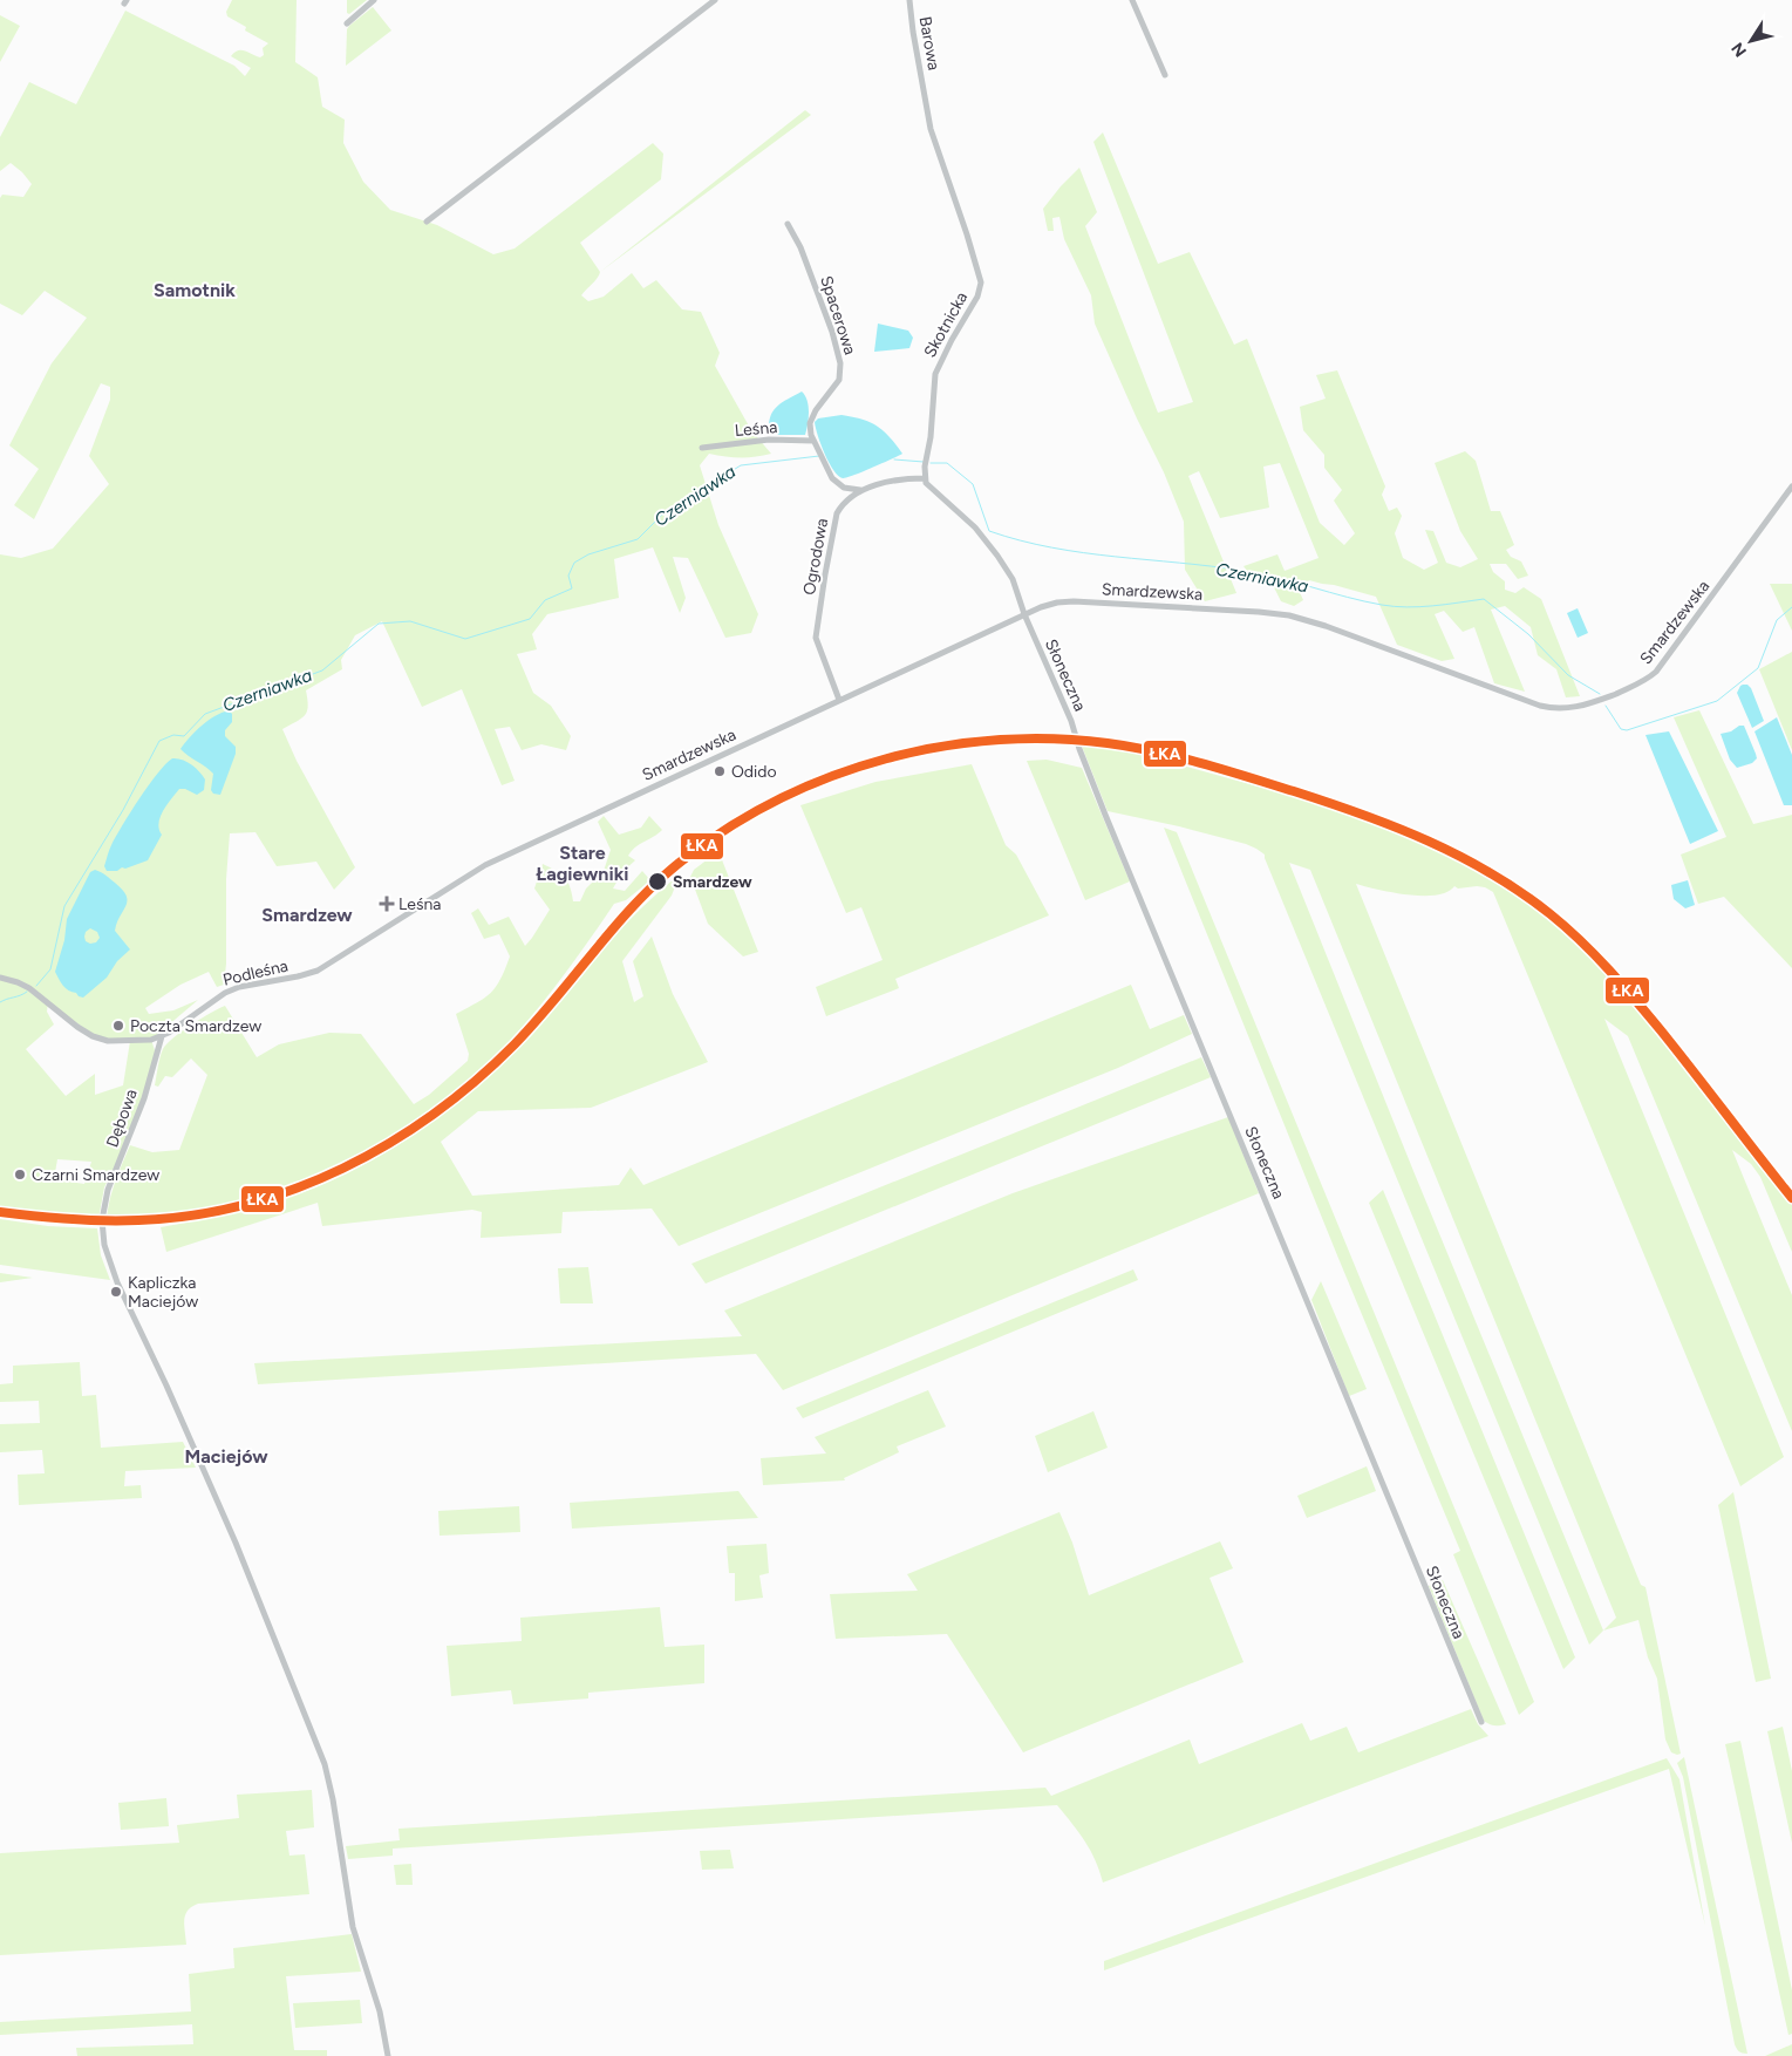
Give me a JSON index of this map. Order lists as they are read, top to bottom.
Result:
{
  "streets": {
    "street": [
      "Barowa",
      "Spacerowa",
      "Skotnicka",
      "Leśna",
      "Ogrodowa",
      "Smardzewska",
      "Słoneczna",
      "Podleśna",
      "Dębowa"
    ]
  },
  "crossings": [
    ["Barowa", "Skotnicka"],
    ["Spacerowa", "Leśna"],
    ["Skotnicka", "Ogrodowa"],
    ["Ogrodowa", "Smardzewska"],
    ["Smardzewska", "Słoneczna"],
    ["Smardzewska", "Podleśna"],
    ["Podleśna", "Dębowa"]
  ],
  "districts": [
    "Samotnik",
    "Stare Łagiewniki",
    "Smardzew",
    "Maciejów"
  ],
  "water": ["Czerniawka"],
  "places": {
    "other": [
      "Odido",
      "Smardzew",
      "Poczta Smardzew",
      "Czarni Smardzew",
      "Kapliczka Maciejów"
    ],
    "health": ["Leśna"]
  },
  "lines": ["transit line ŁKA"],
  "north": "bottom left"
}
